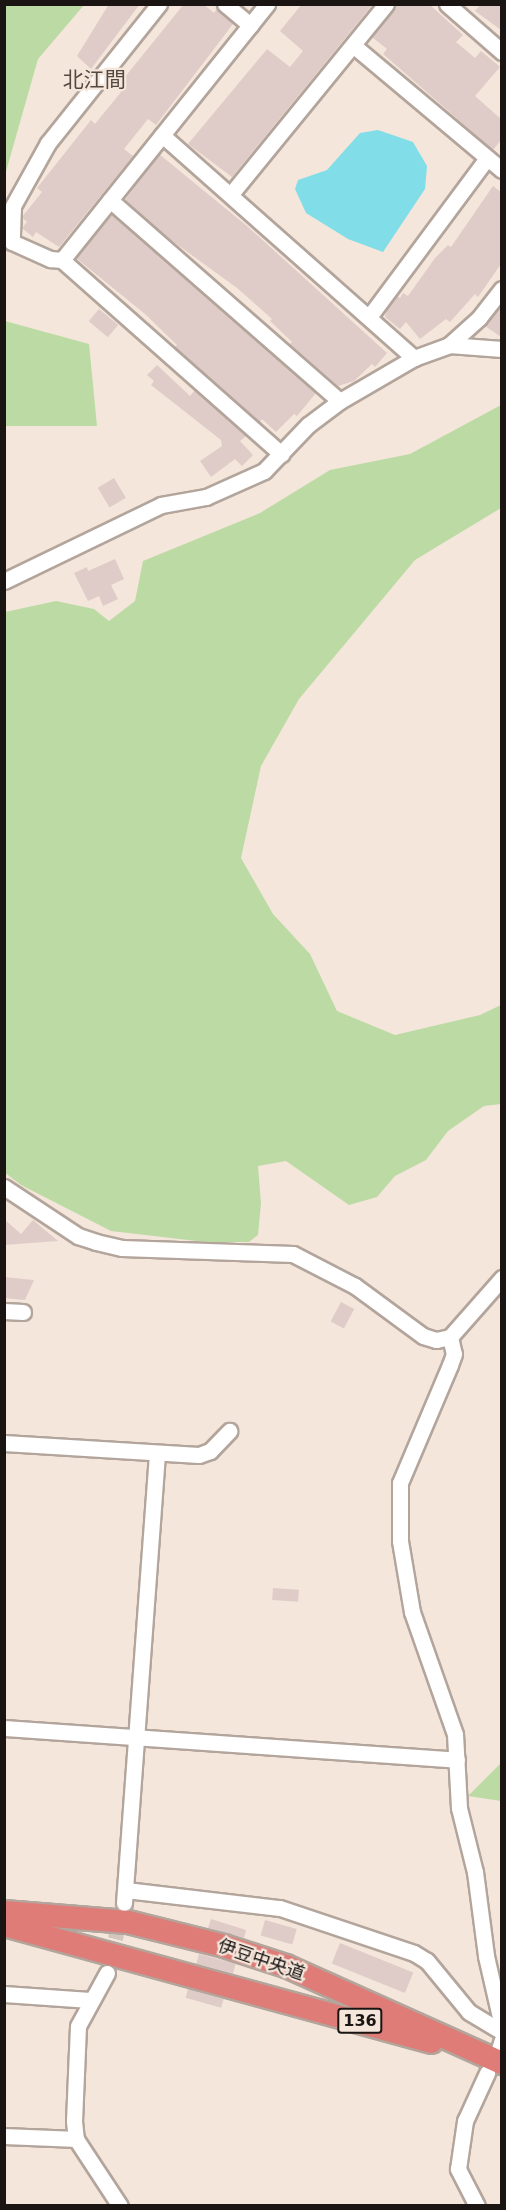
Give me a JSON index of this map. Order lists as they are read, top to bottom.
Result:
{
  "streets": {
    "highway": ["伊豆中央道", "136"]
  },
  "crossings": [
    ["伊豆中央道", "136"]
  ],
  "districts": ["北江間"]
}
